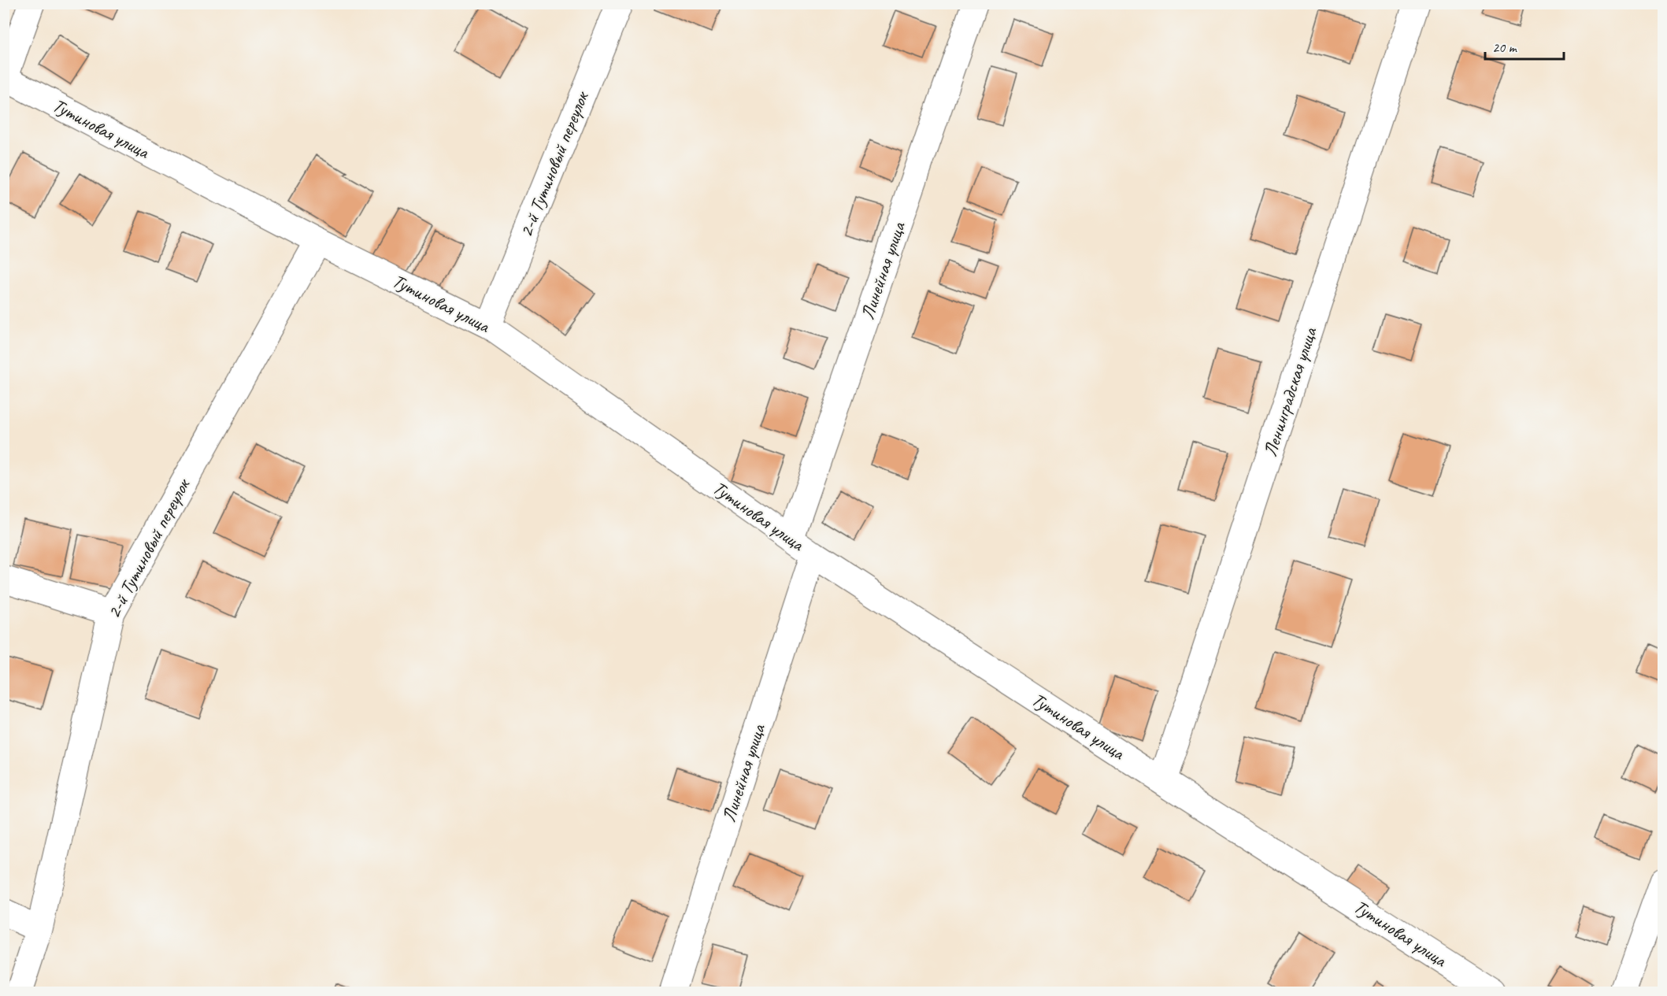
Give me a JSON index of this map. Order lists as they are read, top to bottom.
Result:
{
  "streets": {
    "street": [
      "Тутиновая улица",
      "2-й Тутиновый переулок",
      "Линейная улица",
      "Ленинградская улица"
    ]
  },
  "crossings": [
    ["Тутиновая улица", "2-й Тутиновый переулок"],
    ["Тутиновая улица", "Линейная улица"],
    ["Тутиновая улица", "Ленинградская улица"]
  ],
  "scale_bar": "20 m"
}
